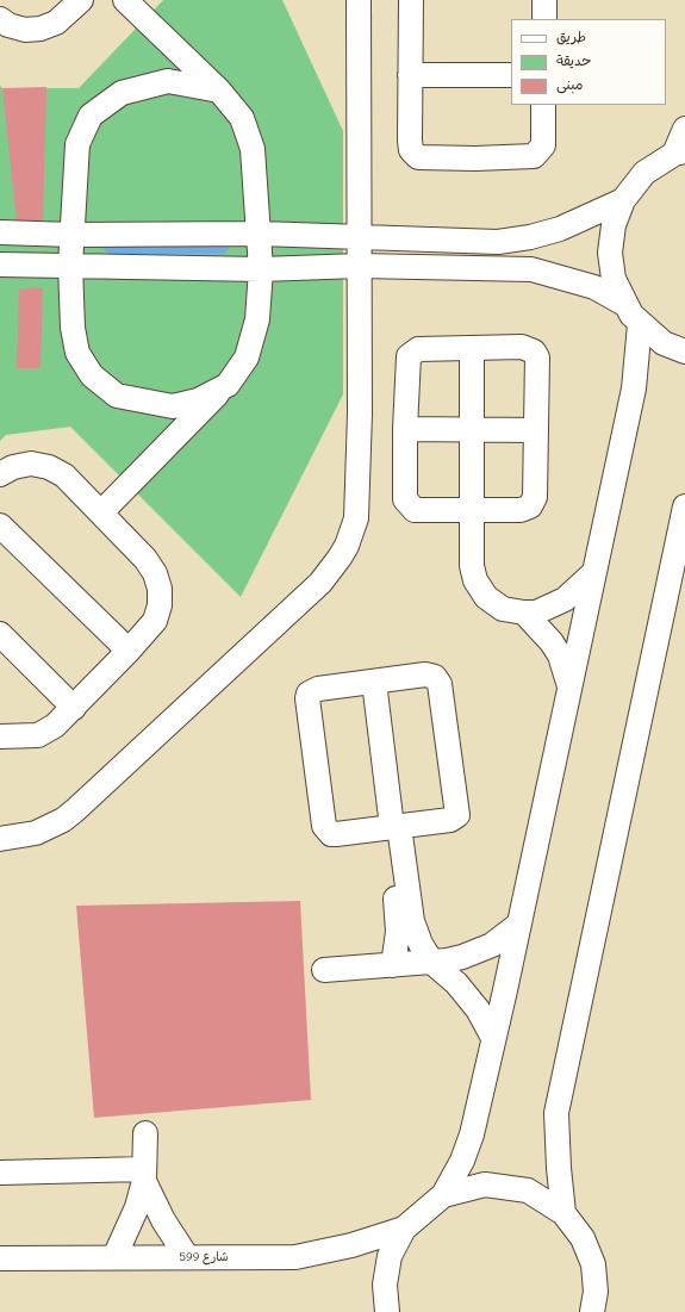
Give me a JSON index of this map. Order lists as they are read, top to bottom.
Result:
{
  "streets": {
    "street": ["شارع 599"]
  },
  "legend": ["طريق", "حديقة", "مبنى"]
}
